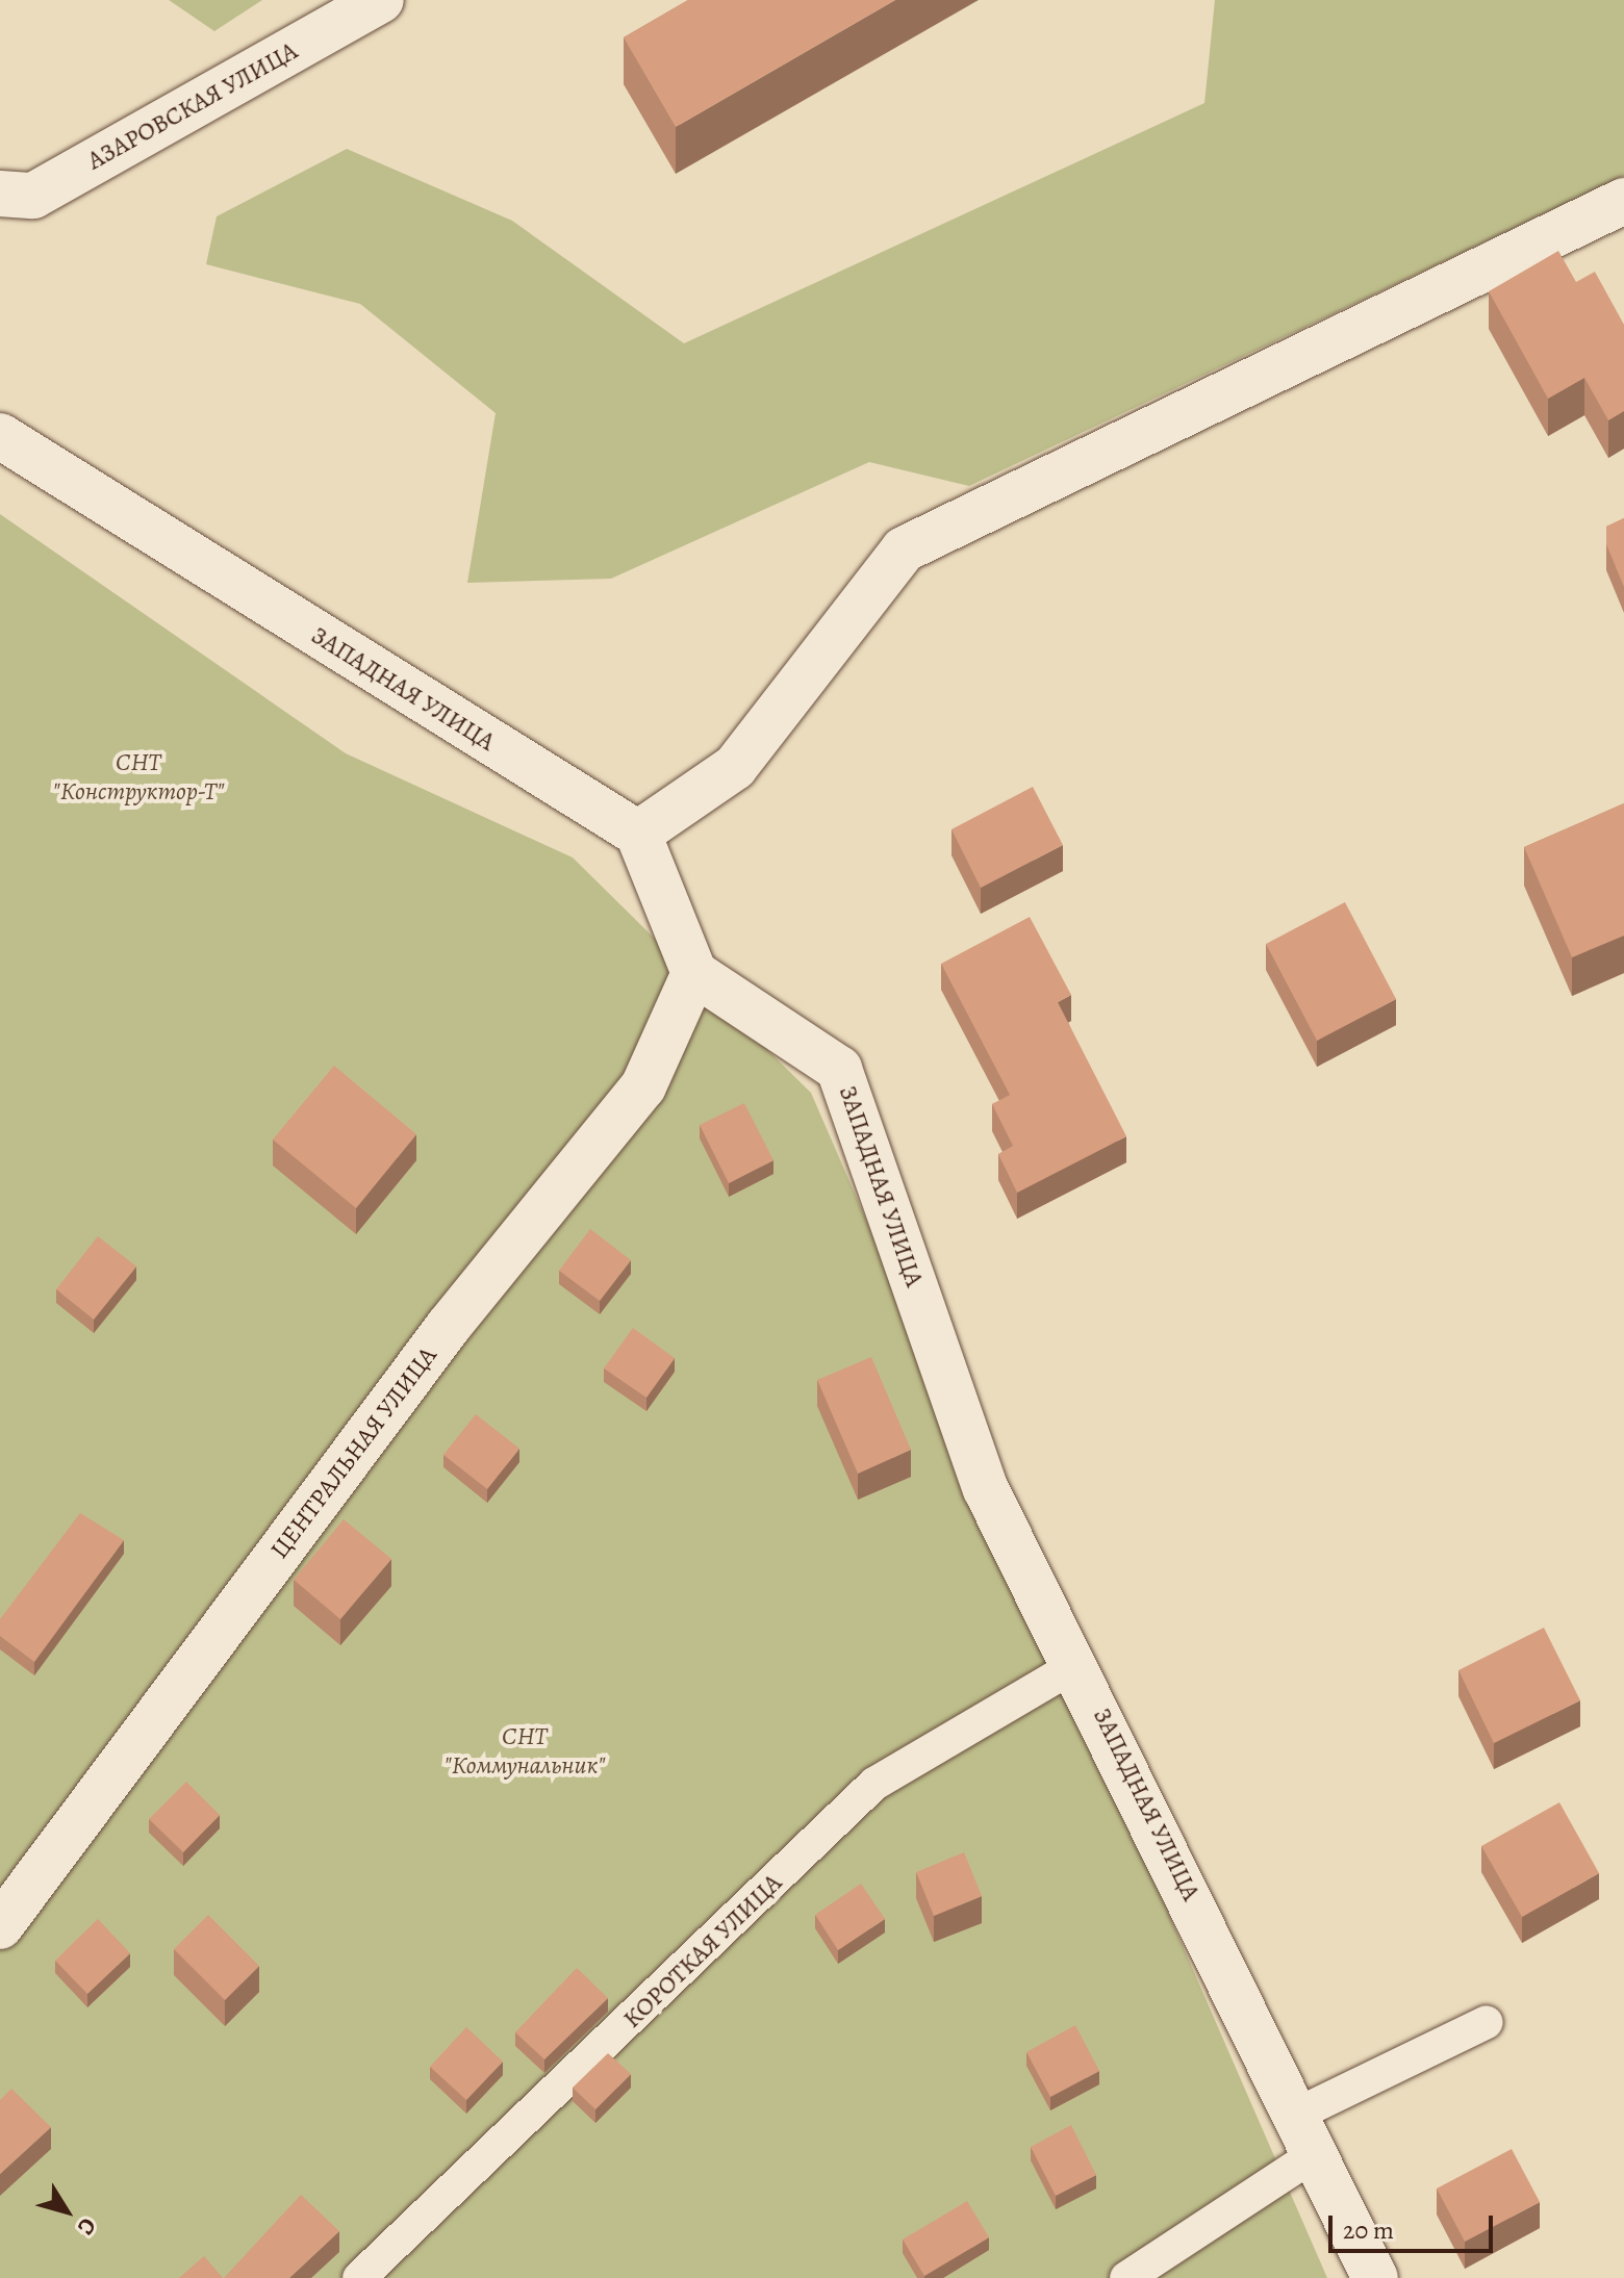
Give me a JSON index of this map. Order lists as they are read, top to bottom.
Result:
{
  "streets": {
    "street": ["АЗАРОВСКАЯ УЛИЦА", "ЗАПАДНАЯ УЛИЦА", "ЦЕНТРАЛЬНАЯ УЛИЦА"],
    "lane": ["КОРОТКАЯ УЛИЦА"]
  },
  "crossings": [
    ["ЗАПАДНАЯ УЛИЦА", "ЦЕНТРАЛЬНАЯ УЛИЦА"],
    ["ЗАПАДНАЯ УЛИЦА", "КОРОТКАЯ УЛИЦА"]
  ],
  "parks": ["СНТ \"Конструктор-Т\"", "СНТ \"Коммунальник\""],
  "scale_bar": "20 m",
  "north": "bottom right"
}
